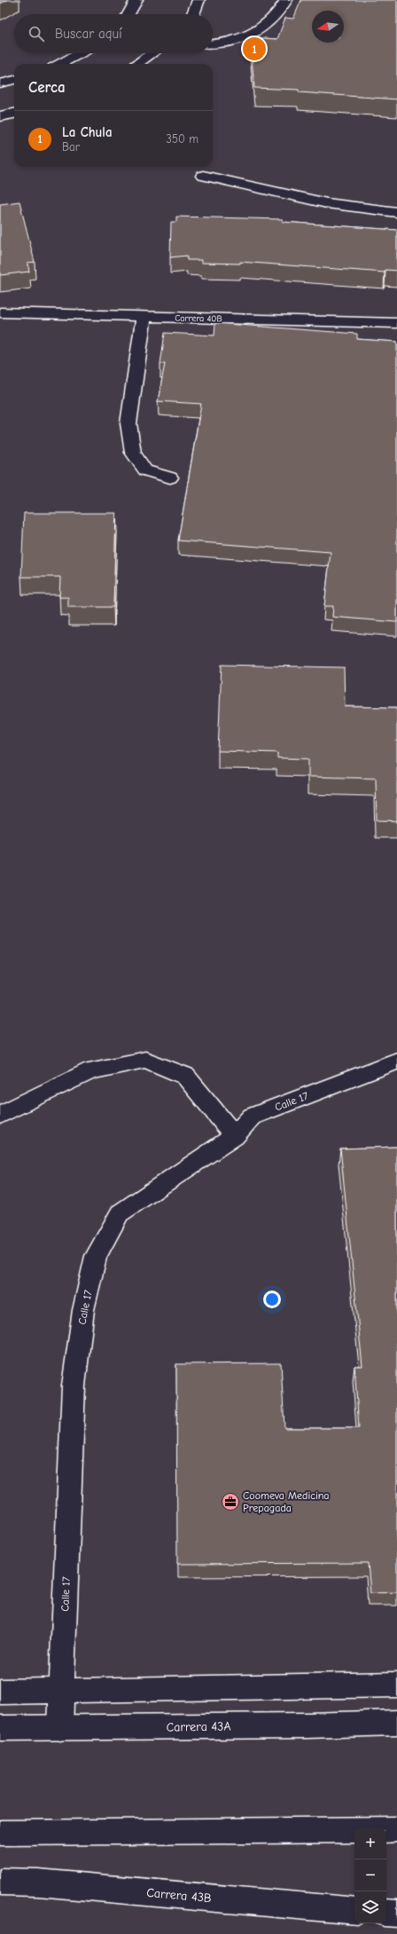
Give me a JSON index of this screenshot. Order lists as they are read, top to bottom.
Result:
{
  "streets": {
    "street": [
      "Carrera 40B",
      "Calle 17",
      "Carrera 43A",
      "Carrera 43B"
    ]
  },
  "crossings": [
    ["Calle 17", "Carrera 43A"]
  ],
  "places": {
    "office": ["Coomeva Medicina Prepagada"]
  },
  "north": "left",
  "page": {
    "search": "Buscar aquí",
    "pins": "1",
    "heading": "Cerca",
    "list": [
      {
        "mark": "1",
        "name": "La Chula",
        "note": "Bar",
        "value": "350 m"
      }
    ],
    "map_buttons": ["+", "−"]
  }
}
